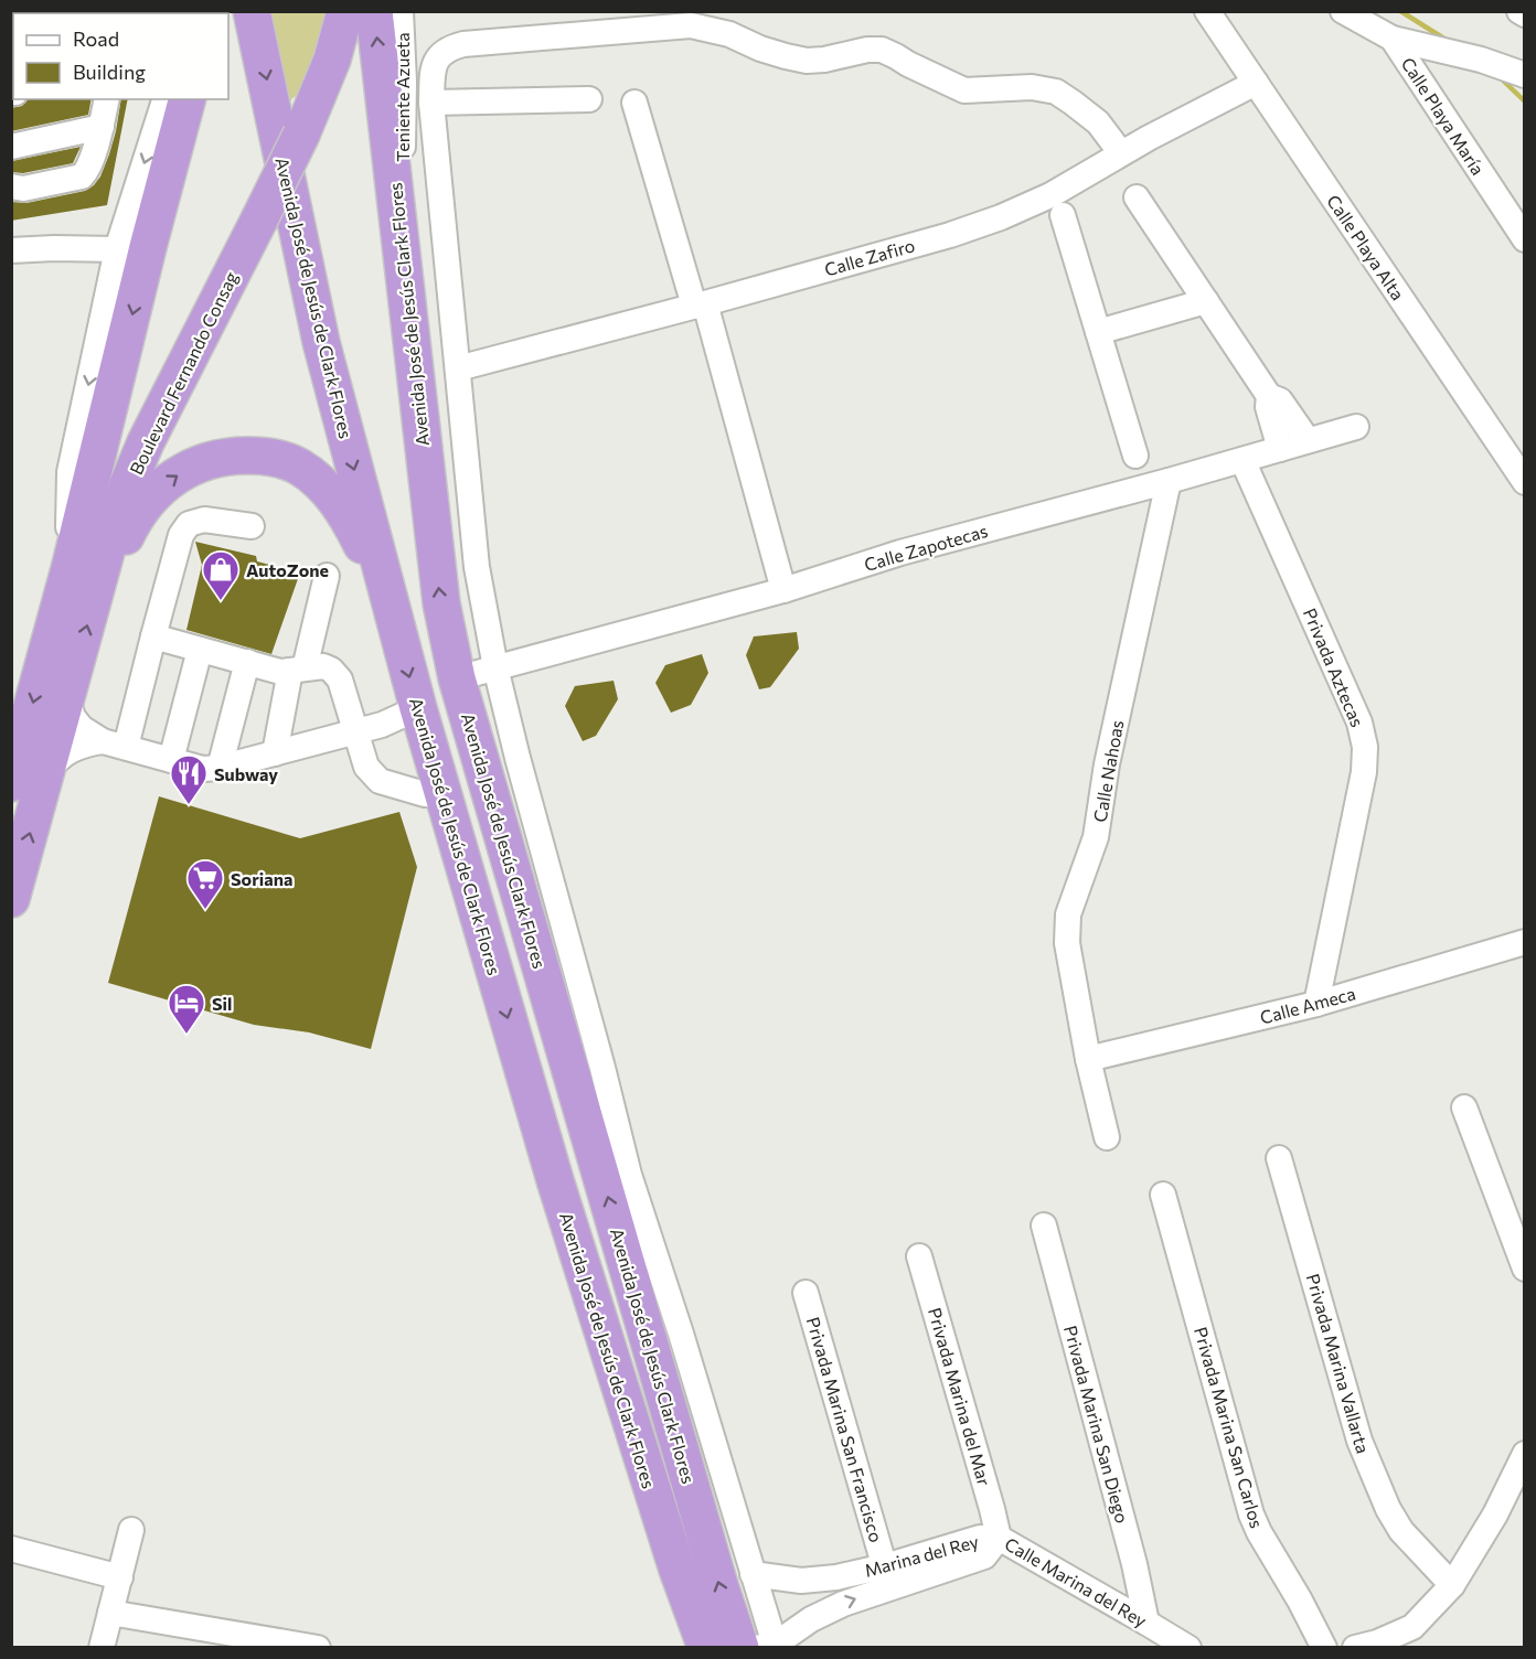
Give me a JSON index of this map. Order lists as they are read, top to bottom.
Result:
{
  "streets": {
    "highway": ["Avenida José de Jesús de Clark Flores", "Avenida José de Jesús Clark Flores", "Boulevard Fernando Consag"],
    "street": [
      "Teniente Azueta",
      "Calle Playa María",
      "Calle Playa Alta",
      "Calle Zafiro",
      "Calle Zapotecas",
      "Privada Aztecas",
      "Calle Nahoas",
      "Calle Ameca",
      "Privada Marina Vallarta",
      "Privada Marina del Mar",
      "Privada Marina San Diego",
      "Privada Marina San Carlos",
      "Privada Marina San Francisco",
      "Marina del Rey",
      "Calle Marina del Rey"
    ]
  },
  "crossings": [
    ["Teniente Azueta", "Avenida José de Jesús Clark Flores"],
    ["Calle Playa Alta", "Calle Zafiro"],
    ["Avenida José de Jesús Clark Flores", "Calle Zapotecas"],
    ["Avenida José de Jesús Clark Flores", "Marina del Rey"],
    ["Calle Zapotecas", "Privada Aztecas"],
    ["Calle Zapotecas", "Calle Nahoas"],
    ["Privada Aztecas", "Calle Ameca"],
    ["Calle Nahoas", "Calle Ameca"],
    ["Privada Marina del Mar", "Marina del Rey"],
    ["Privada Marina del Mar", "Calle Marina del Rey"],
    ["Privada Marina San Diego", "Calle Marina del Rey"],
    ["Privada Marina San Francisco", "Marina del Rey"],
    ["Marina del Rey", "Calle Marina del Rey"]
  ],
  "one_way": ["Avenida José de Jesús de Clark Flores", "Avenida José de Jesús Clark Flores"],
  "places": {
    "shop": ["AutoZone"],
    "restaurant": ["Subway"],
    "supermarket": ["Soriana"],
    "hotel": ["Sil"]
  },
  "legend": ["Road", "Building"]
}
